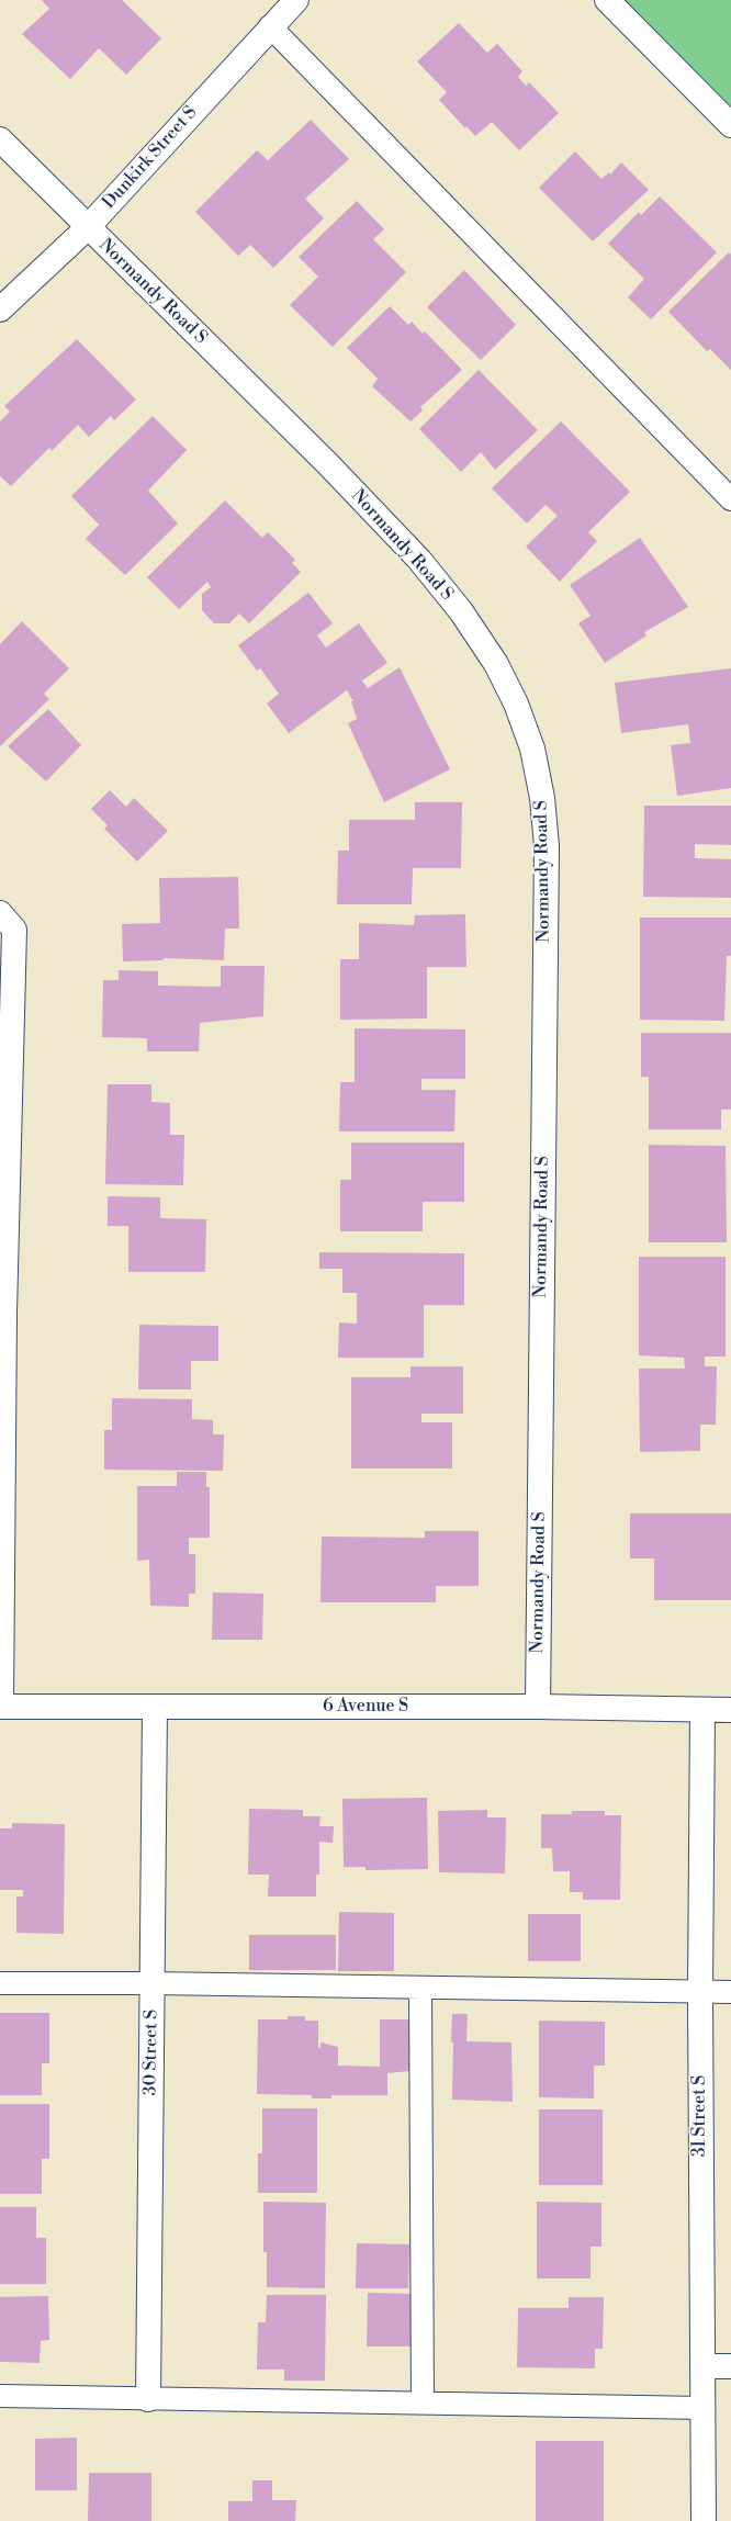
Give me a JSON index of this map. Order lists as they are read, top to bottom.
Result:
{
  "streets": {
    "street": [
      "Dunkirk Street S",
      "Normandy Road S",
      "6 Avenue S",
      "30 Street S",
      "31 Street S"
    ]
  },
  "crossings": [
    ["Dunkirk Street S", "Normandy Road S"],
    ["Normandy Road S", "6 Avenue S"],
    ["6 Avenue S", "30 Street S"],
    ["6 Avenue S", "31 Street S"]
  ]
}
